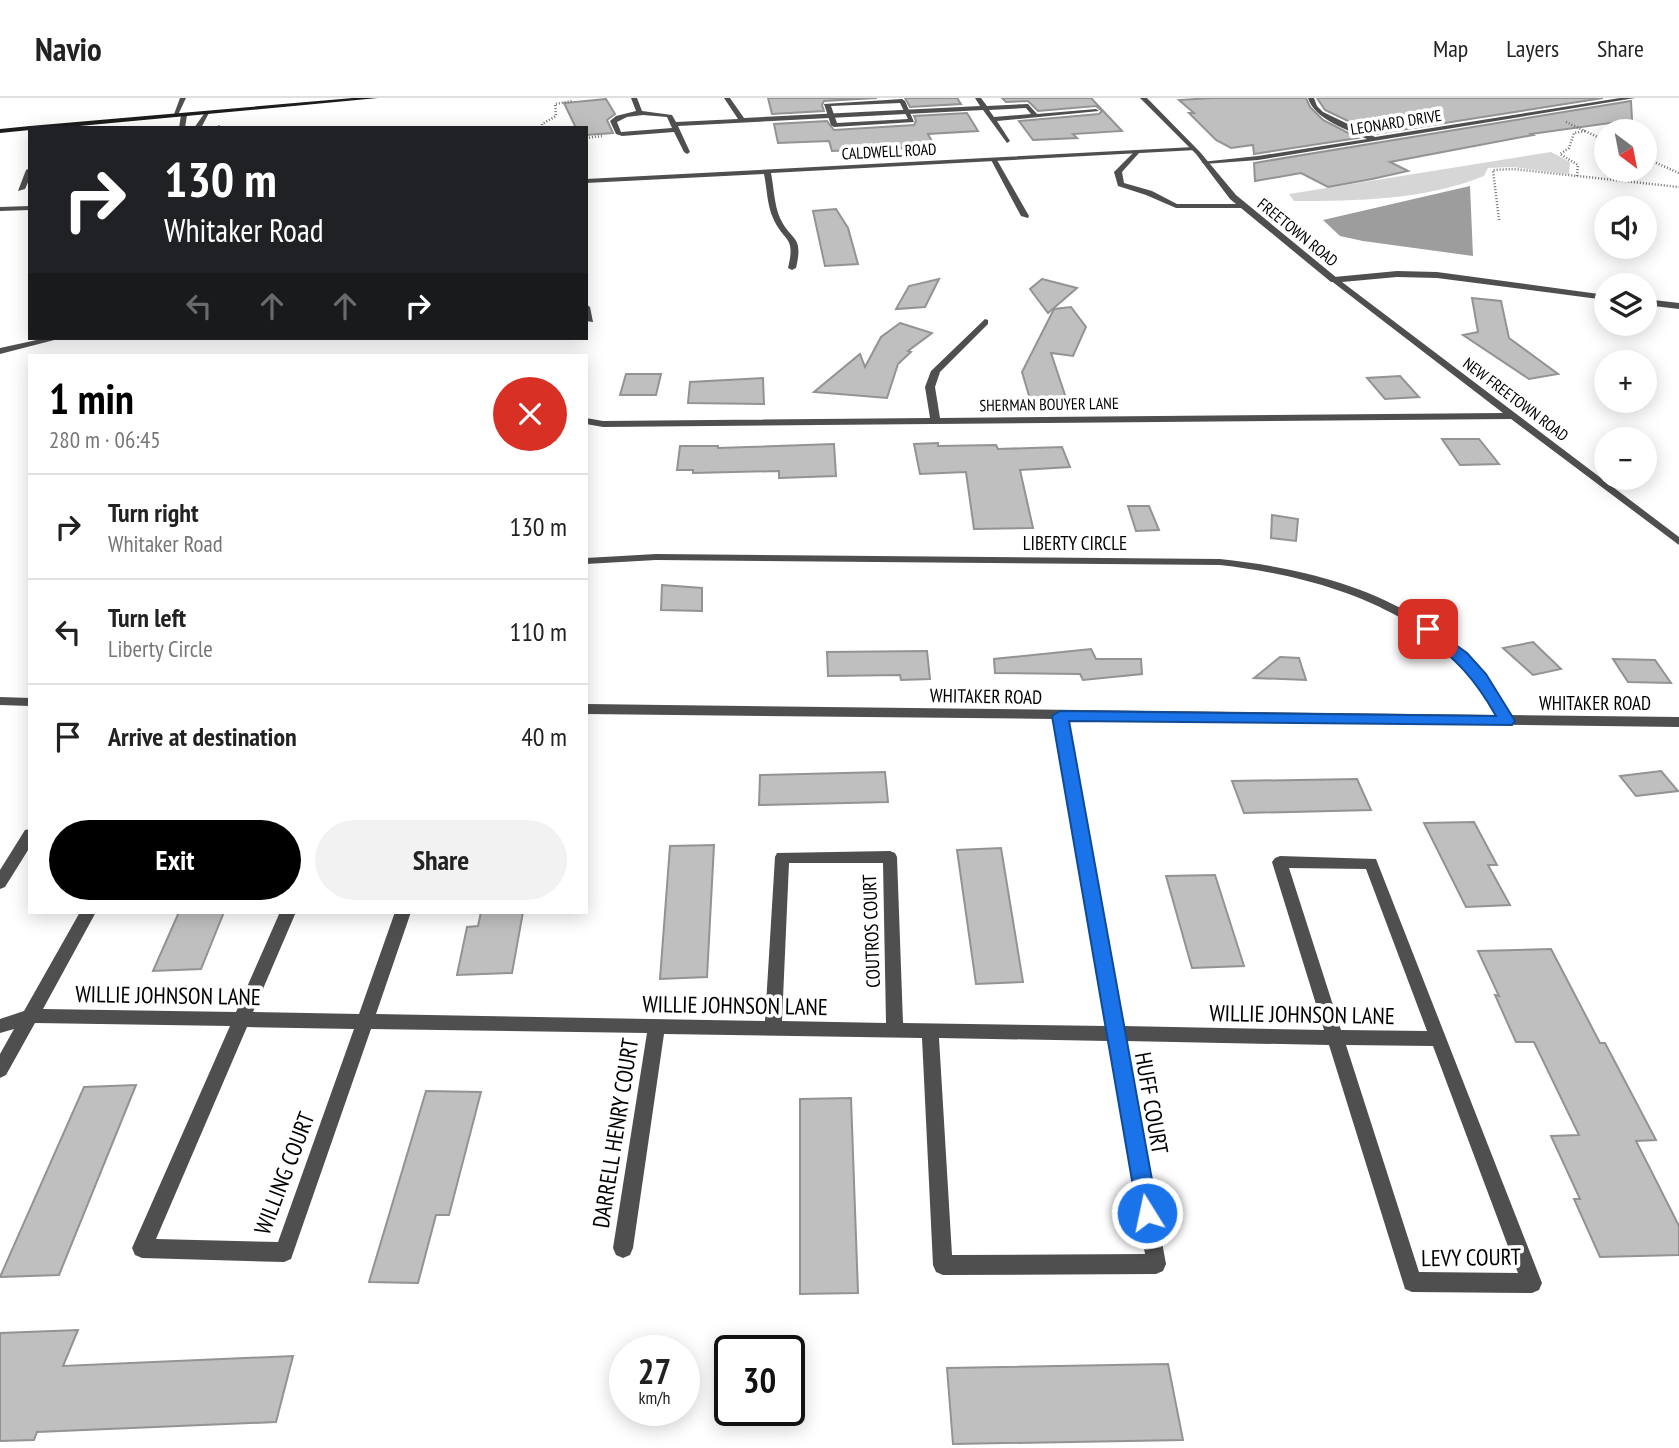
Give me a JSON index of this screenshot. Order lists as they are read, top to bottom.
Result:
{
  "streets": {
    "street": [
      "LEONARD DRIVE",
      "CALDWELL ROAD",
      "FREETOWN ROAD",
      "NEW FREETOWN ROAD",
      "SHERMAN BOUYER LANE",
      "LIBERTY CIRCLE",
      "WHITAKER ROAD",
      "COUTROS COURT",
      "WILLIE JOHNSON LANE",
      "HUFF COURT",
      "DARRELL HENRY COURT",
      "WILLING COURT",
      "LEVY COURT"
    ]
  },
  "crossings": [
    ["LEONARD DRIVE", "FREETOWN ROAD"],
    ["CALDWELL ROAD", "FREETOWN ROAD"],
    ["FREETOWN ROAD", "NEW FREETOWN ROAD"],
    ["NEW FREETOWN ROAD", "SHERMAN BOUYER LANE"],
    ["LIBERTY CIRCLE", "WHITAKER ROAD"],
    ["WHITAKER ROAD", "HUFF COURT"],
    ["COUTROS COURT", "WILLIE JOHNSON LANE"],
    ["WILLIE JOHNSON LANE", "HUFF COURT"],
    ["WILLIE JOHNSON LANE", "DARRELL HENRY COURT"],
    ["WILLIE JOHNSON LANE", "WILLING COURT"],
    ["WILLIE JOHNSON LANE", "LEVY COURT"]
  ],
  "north": "bottom right",
  "page": {
    "header": "Navio",
    "nav": ["Map", "Layers", "Share"],
    "map_buttons": ["+", "−"],
    "turn": ["130 m", "Whitaker Road"],
    "heading": ["1 min", "280 m · 06:45"],
    "list": [
      {
        "name": "Turn right",
        "note": "Whitaker Road",
        "value": "130 m"
      },
      {
        "name": "Turn left",
        "note": "Liberty Circle",
        "value": "110 m"
      },
      {
        "name": "Arrive at destination",
        "value": "40 m"
      }
    ],
    "buttons": ["Exit", "Share"],
    "speed": "27 km/h",
    "limit": "30"
  }
}
